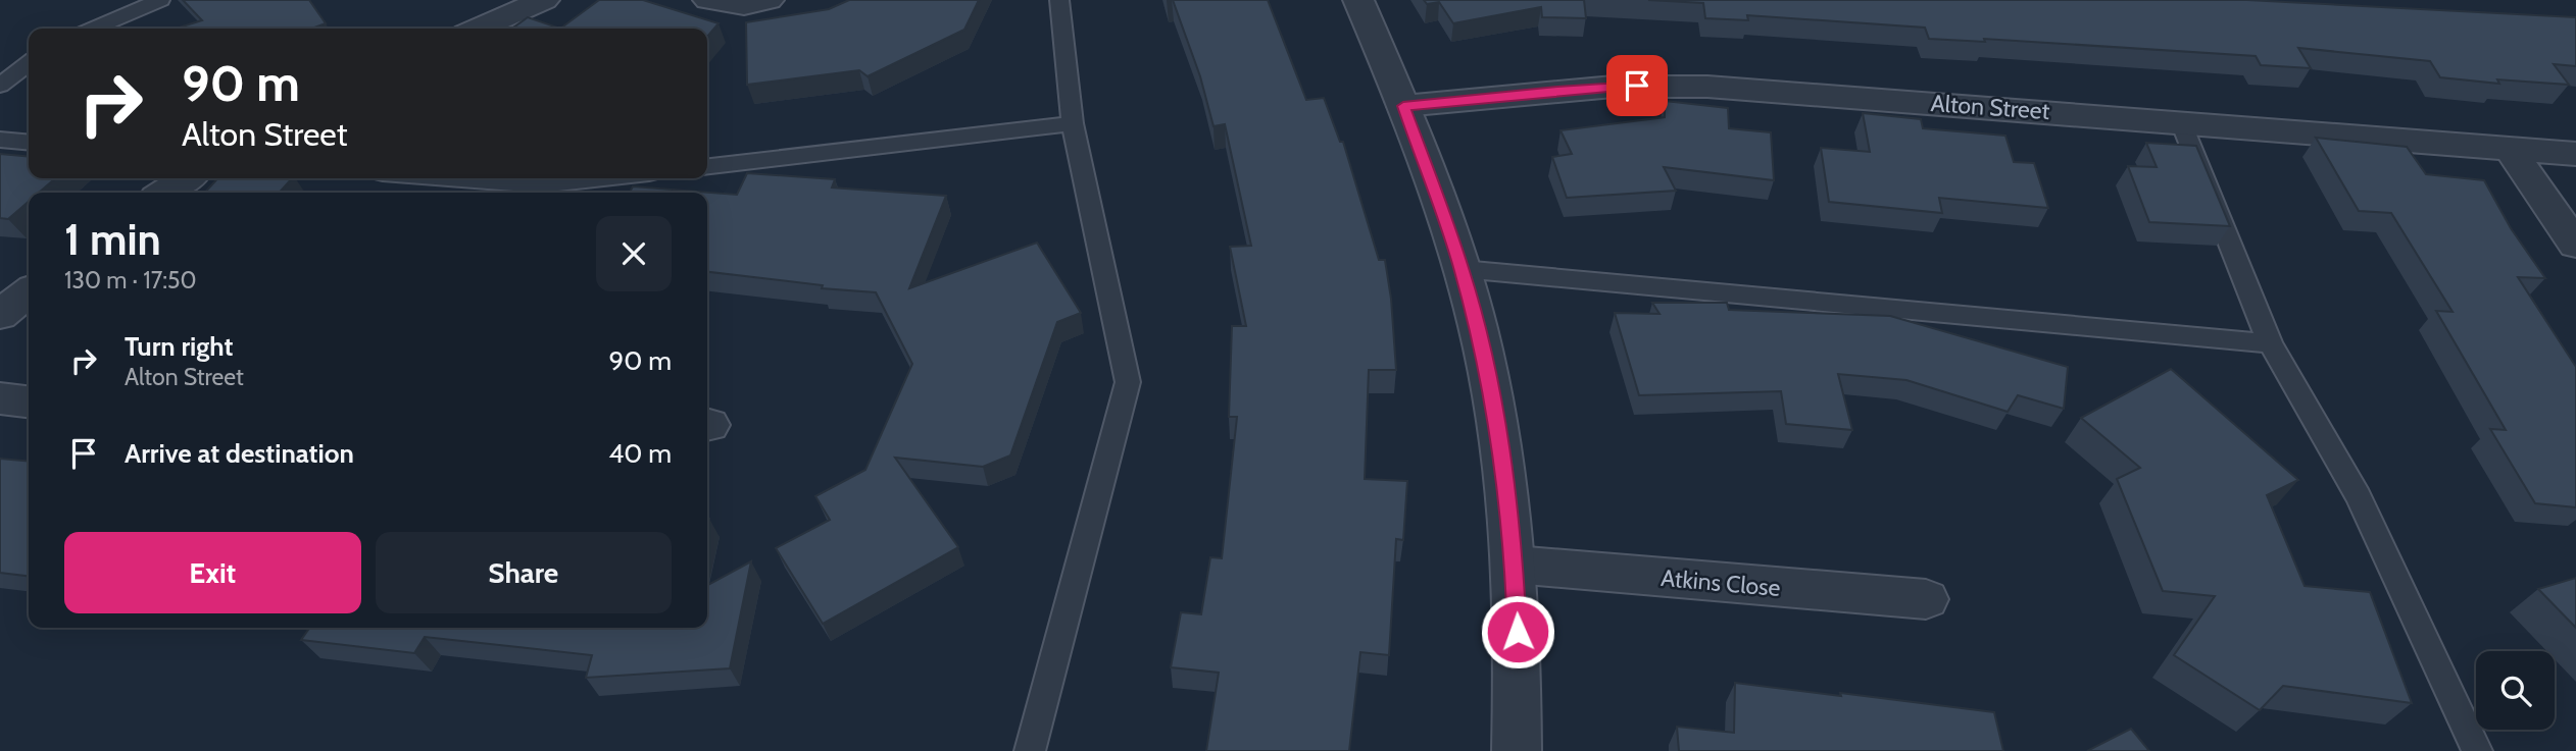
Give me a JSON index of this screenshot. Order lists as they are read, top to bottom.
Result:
{
  "streets": {
    "street": ["Alton Street", "Atkins Close"]
  },
  "page": {
    "turn": ["90 m", "Alton Street"],
    "heading": ["1 min", "130 m · 17:50"],
    "list": [
      {
        "name": "Turn right",
        "note": "Alton Street",
        "value": "90 m"
      },
      {
        "name": "Arrive at destination",
        "value": "40 m"
      }
    ],
    "buttons": ["Exit", "Share"]
  }
}
